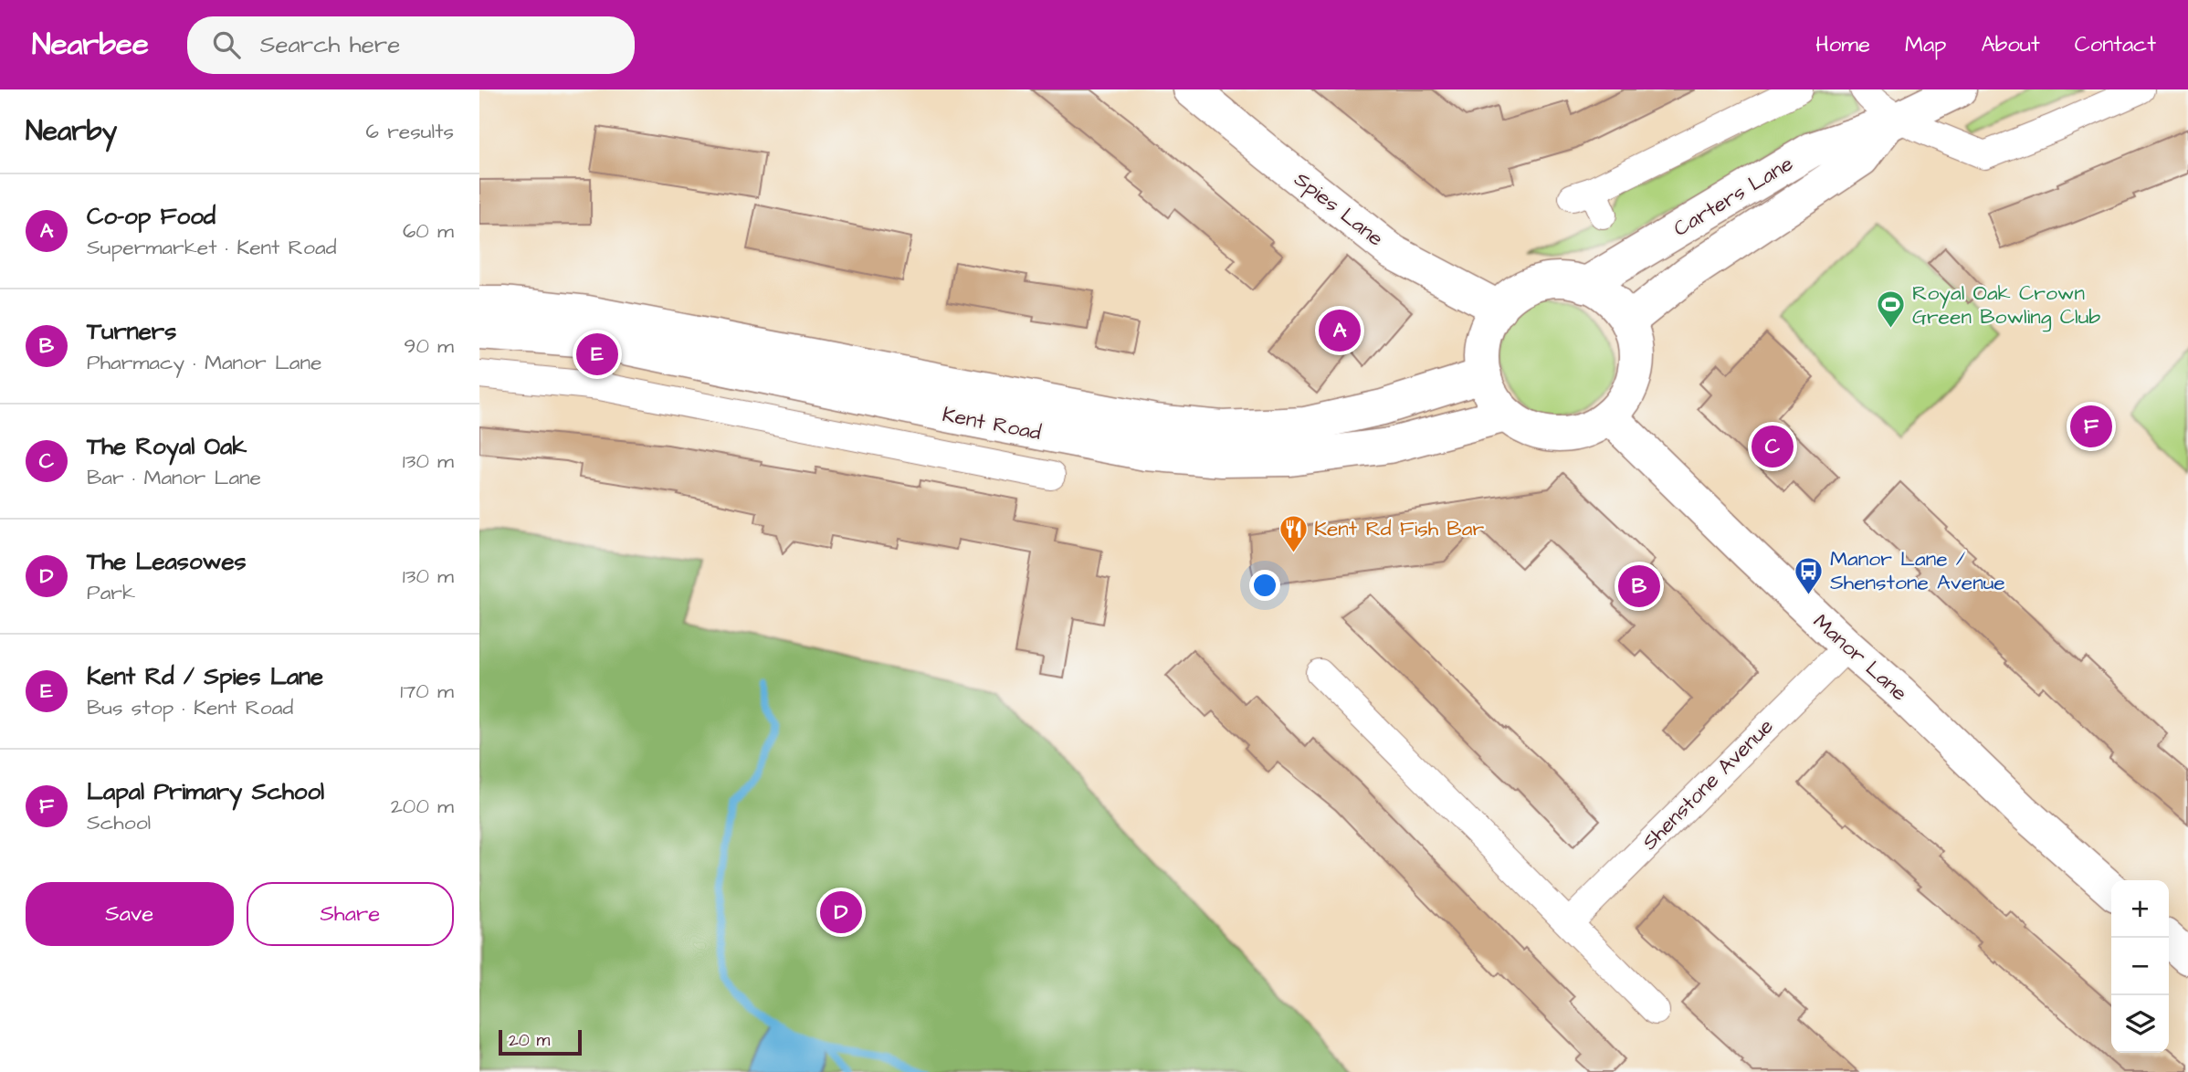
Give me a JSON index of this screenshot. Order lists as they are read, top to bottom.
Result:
{
  "streets": {
    "main road": [
      "Carters Lane",
      "Spies Lane",
      "Kent Road",
      "Manor Lane"
    ],
    "street": ["Shenstone Avenue"]
  },
  "crossings": [
    ["Carters Lane", "Spies Lane"],
    ["Carters Lane", "Kent Road"],
    ["Carters Lane", "Manor Lane"],
    ["Spies Lane", "Kent Road"],
    ["Spies Lane", "Manor Lane"],
    ["Kent Road", "Manor Lane"],
    ["Manor Lane", "Shenstone Avenue"]
  ],
  "places": {
    "sports": ["Royal Oak Crown Green Bowling Club"],
    "restaurant": ["Kent Rd Fish Bar"],
    "bus stop": ["Manor Lane / Shenstone Avenue"]
  },
  "scale_bar": "20 m",
  "page": {
    "header": "Nearbee",
    "search": "Search here",
    "nav": [
      "Home",
      "Map",
      "About",
      "Contact"
    ],
    "heading": ["Nearby", "6 results"],
    "list": [
      {
        "mark": "A",
        "name": "Co-op Food",
        "note": "Supermarket · Kent Road",
        "value": "60 m"
      },
      {
        "mark": "B",
        "name": "Turners",
        "note": "Pharmacy · Manor Lane",
        "value": "90 m"
      },
      {
        "mark": "C",
        "name": "The Royal Oak",
        "note": "Bar · Manor Lane",
        "value": "130 m"
      },
      {
        "mark": "D",
        "name": "The Leasowes",
        "note": "Park",
        "value": "130 m"
      },
      {
        "mark": "E",
        "name": "Kent Rd / Spies Lane",
        "note": "Bus stop · Kent Road",
        "value": "170 m"
      },
      {
        "mark": "F",
        "name": "Lapal Primary School",
        "note": "School",
        "value": "200 m"
      }
    ],
    "pins": [
      "A",
      "E",
      "F",
      "C",
      "B",
      "D"
    ],
    "buttons": ["Save", "Share"],
    "map_buttons": ["+", "−"],
    "scale": "20 m"
  }
}
